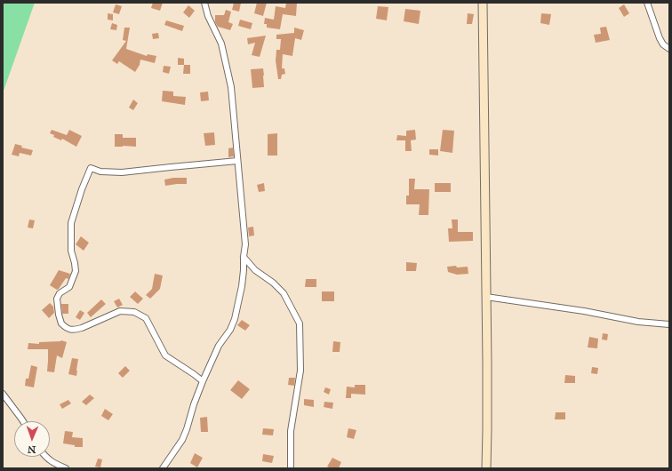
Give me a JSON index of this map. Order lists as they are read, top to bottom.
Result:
{
  "north": "bottom"
}
